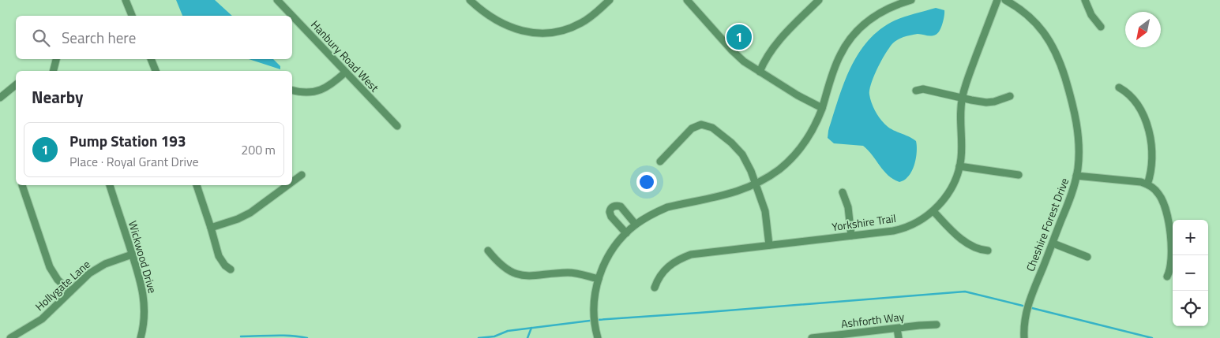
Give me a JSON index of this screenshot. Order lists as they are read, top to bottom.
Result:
{
  "streets": {
    "street": [
      "Hanbury Road West",
      "Yorkshire Trail",
      "Cheshire Forest Drive",
      "Wickwood Drive",
      "Hollygate Lane",
      "Ashforth Way"
    ]
  },
  "crossings": [
    ["Wickwood Drive", "Hollygate Lane"]
  ],
  "north": "bottom left",
  "page": {
    "search": "Search here",
    "pins": "1",
    "heading": "Nearby",
    "list": [
      {
        "mark": "1",
        "name": "Pump Station 193",
        "note": "Place · Royal Grant Drive",
        "value": "200 m"
      }
    ],
    "map_buttons": ["+", "−"]
  }
}
